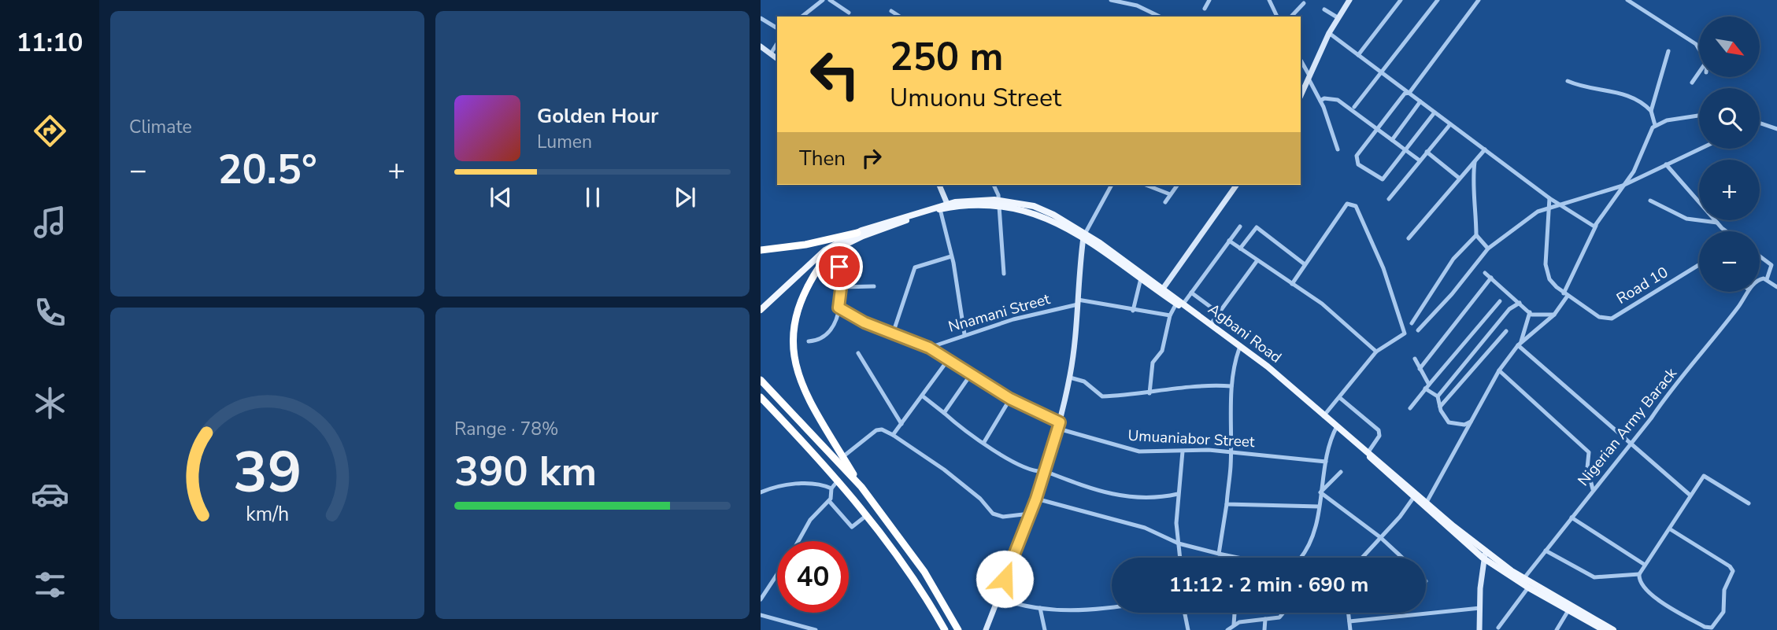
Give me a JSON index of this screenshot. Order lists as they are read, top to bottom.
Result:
{
  "streets": {
    "main road": ["Agbani Road"],
    "street": [
      "Road 10",
      "Nnamani Street",
      "Nigerian Army Barack",
      "Umuaniabor Street"
    ]
  },
  "crossings": [
    ["Nnamani Street", "Umuaniabor Street"],
    ["Agbani Road", "Nigerian Army Barack"]
  ],
  "north": "bottom right",
  "page": {
    "tabs": "11:10",
    "tile": [
      "Climate",
      ["Range · 78%", "390 km"]
    ],
    "map_buttons": ["+", "−"],
    "turn": ["250 m", "Umuonu Street"],
    "song": ["Golden Hour", "Lumen"],
    "then": "Then",
    "heat": ["−", "20.5°", "+"],
    "limit": "40",
    "trip": "11:12 · 2 min · 690 m",
    "gauge": ["39", "km/h"]
  }
}
